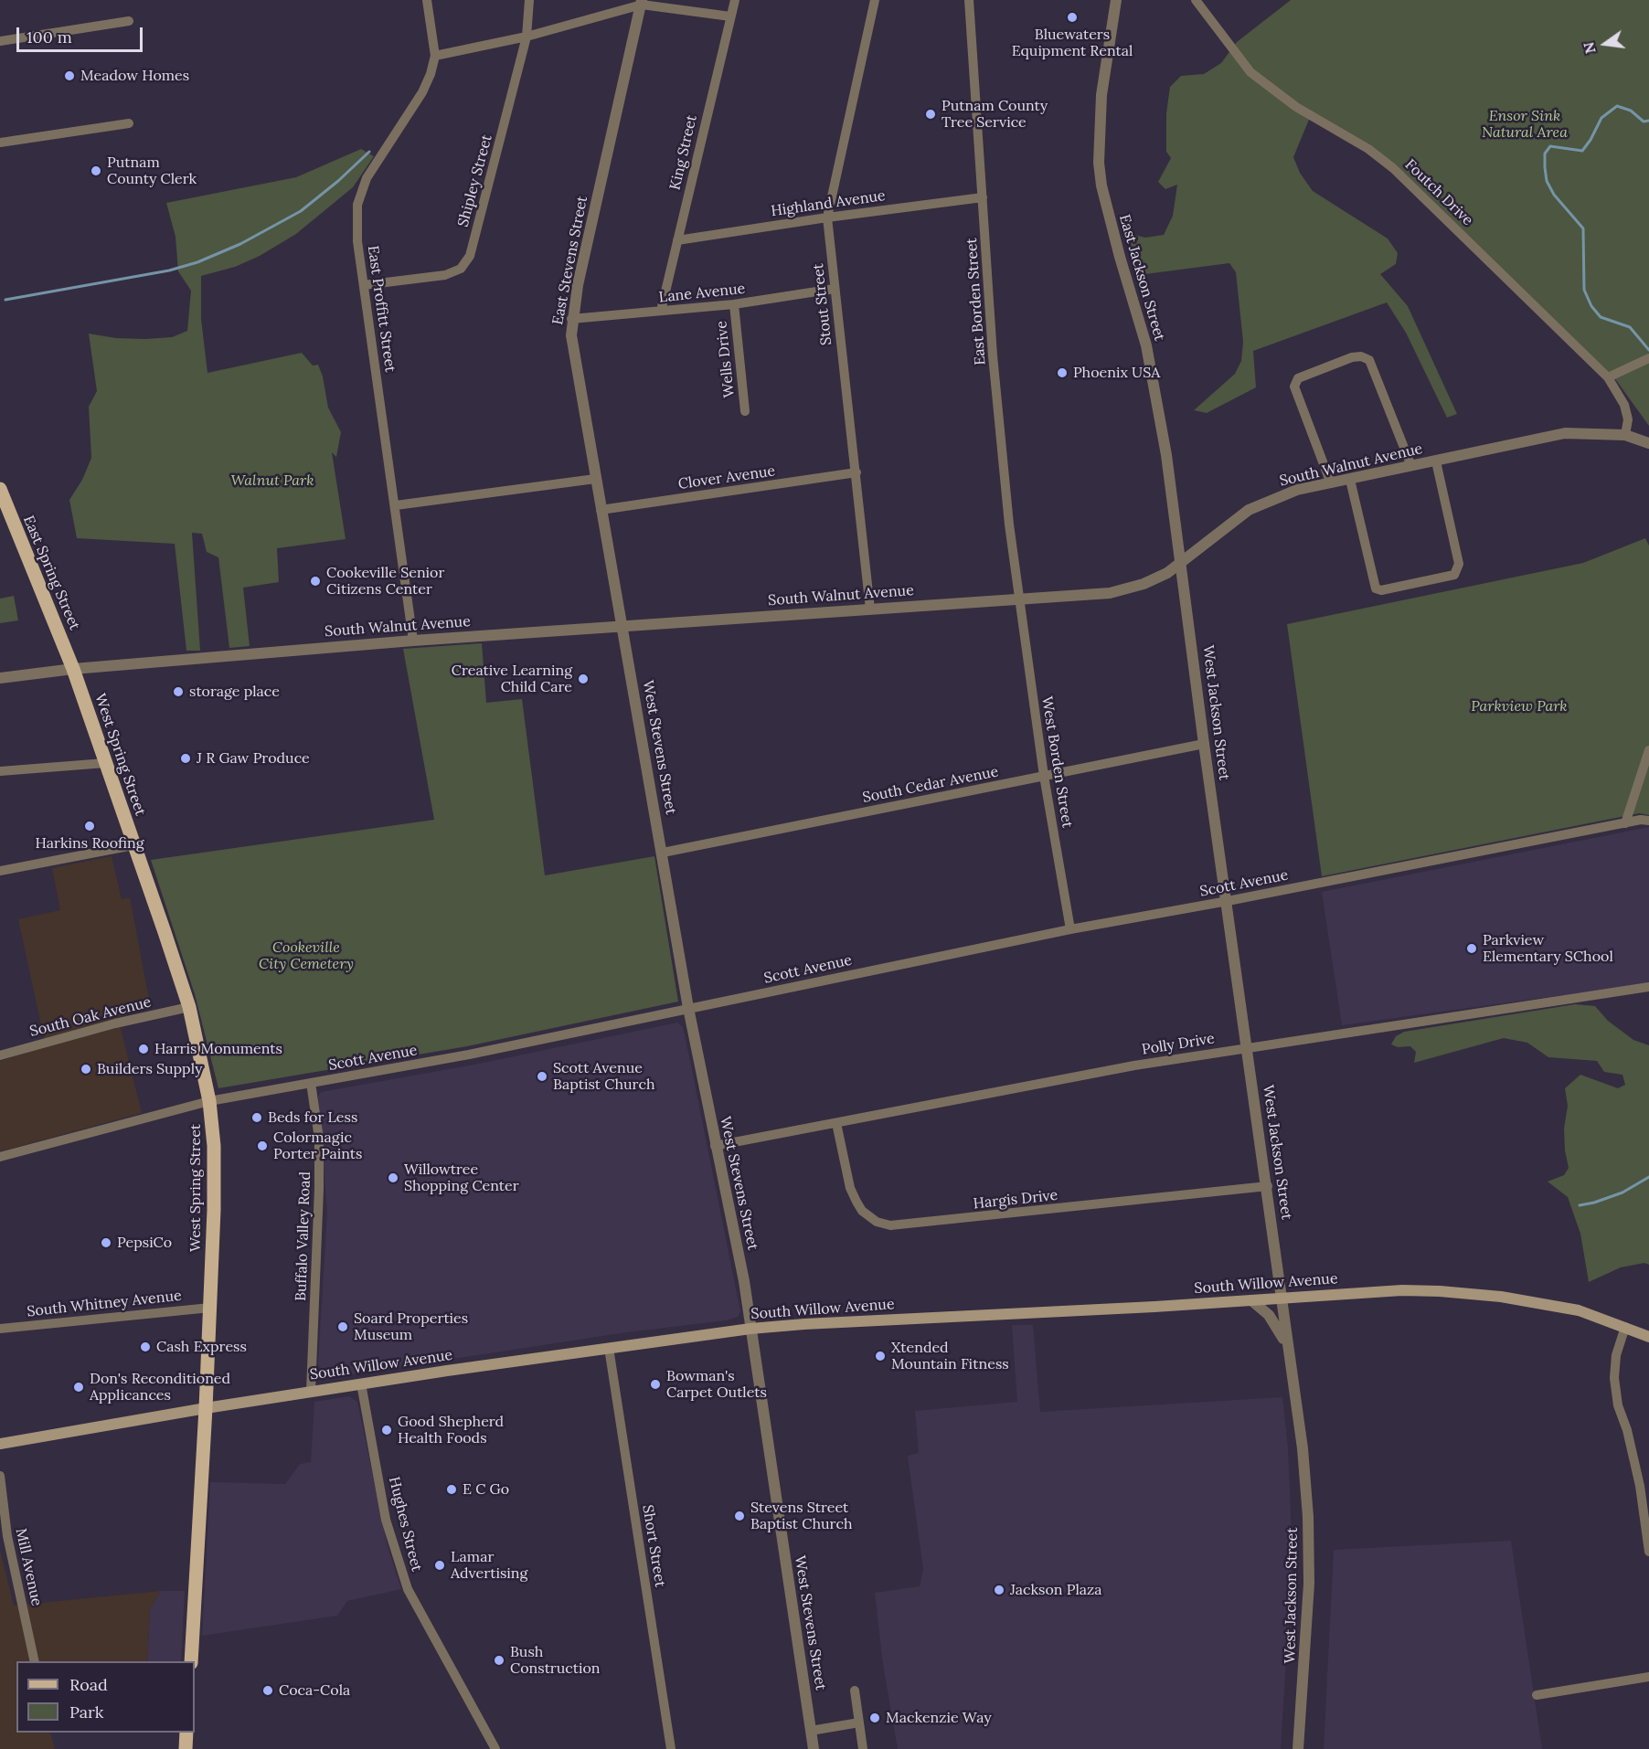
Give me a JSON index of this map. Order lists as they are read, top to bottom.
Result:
{
  "streets": {
    "main road": ["East Spring Street", "West Spring Street", "South Willow Avenue"],
    "street": [
      "King Street",
      "Shipley Street",
      "Foutch Drive",
      "Highland Avenue",
      "East Stevens Street",
      "East Jackson Street",
      "Lane Avenue",
      "East Borden Street",
      "Stout Street",
      "East Proffitt Street",
      "Wells Drive",
      "South Walnut Avenue",
      "Clover Avenue",
      "West Jackson Street",
      "West Stevens Street",
      "West Borden Street",
      "South Cedar Avenue",
      "Scott Avenue",
      "South Oak Avenue",
      "Polly Drive",
      "Hargis Drive",
      "Buffalo Valley Road",
      "South Whitney Avenue",
      "Hughes Street",
      "Short Street",
      "Mill Avenue"
    ]
  },
  "crossings": [
    ["King Street", "Highland Avenue"],
    ["King Street", "Lane Avenue"],
    ["Shipley Street", "East Proffitt Street"],
    ["Foutch Drive", "South Walnut Avenue"],
    ["Highland Avenue", "East Borden Street"],
    ["Highland Avenue", "Stout Street"],
    ["East Stevens Street", "Lane Avenue"],
    ["East Stevens Street", "South Walnut Avenue"],
    ["East Stevens Street", "Clover Avenue"],
    ["East Stevens Street", "West Stevens Street"],
    ["East Jackson Street", "South Walnut Avenue"],
    ["East Jackson Street", "West Jackson Street"],
    ["Lane Avenue", "Stout Street"],
    ["Lane Avenue", "Wells Drive"],
    ["East Borden Street", "South Walnut Avenue"],
    ["East Borden Street", "West Borden Street"],
    ["Stout Street", "South Walnut Avenue"],
    ["Stout Street", "Clover Avenue"],
    ["East Proffitt Street", "South Walnut Avenue"],
    ["South Walnut Avenue", "East Spring Street"],
    ["South Walnut Avenue", "West Jackson Street"],
    ["South Walnut Avenue", "West Stevens Street"],
    ["South Walnut Avenue", "West Spring Street"],
    ["South Walnut Avenue", "West Borden Street"],
    ["East Spring Street", "West Spring Street"],
    ["West Jackson Street", "South Cedar Avenue"],
    ["West Jackson Street", "Scott Avenue"],
    ["West Jackson Street", "Polly Drive"],
    ["West Jackson Street", "Hargis Drive"],
    ["West Jackson Street", "South Willow Avenue"],
    ["West Stevens Street", "South Cedar Avenue"],
    ["West Stevens Street", "Scott Avenue"],
    ["West Stevens Street", "Polly Drive"],
    ["West Stevens Street", "South Willow Avenue"],
    ["West Spring Street", "Scott Avenue"],
    ["West Spring Street", "South Oak Avenue"],
    ["West Spring Street", "South Willow Avenue"],
    ["West Spring Street", "South Whitney Avenue"],
    ["West Borden Street", "South Cedar Avenue"],
    ["West Borden Street", "Scott Avenue"],
    ["Scott Avenue", "Buffalo Valley Road"],
    ["Polly Drive", "Hargis Drive"],
    ["Buffalo Valley Road", "South Willow Avenue"],
    ["South Willow Avenue", "Hughes Street"],
    ["South Willow Avenue", "Short Street"]
  ],
  "parks": [
    "Ensor Sink Natural Area",
    "Walnut Park",
    "Parkview Park",
    "Cookeville City Cemetery"
  ],
  "places": [
    "Bluewaters Equipment Rental",
    "Meadow Homes",
    "Putnam County Tree Service",
    "Putnam County Clerk",
    "Phoenix USA",
    "Cookeville Senior Citizens Center",
    "Creative Learning Child Care",
    "storage place",
    "J R Gaw Produce",
    "Harkins Roofing",
    "Parkview Elementary SChool",
    "Harris Monuments",
    "Builders Supply",
    "Scott Avenue Baptist Church",
    "Beds for Less",
    "Colormagic Porter Paints",
    "Willowtree Shopping Center",
    "PepsiCo",
    "Soard Properties Museum",
    "Cash Express",
    "Xtended Mountain Fitness",
    "Bowman's Carpet Outlets",
    "Don's Reconditioned Applicances",
    "Good Shepherd Health Foods",
    "E C Go",
    "Stevens Street Baptist Church",
    "Lamar Advertising",
    "Jackson Plaza",
    "Bush Construction",
    "Coca-Cola",
    "Mackenzie Way"
  ],
  "legend": ["Road", "Park"],
  "scale_bar": "100 m",
  "north": "left"
}
